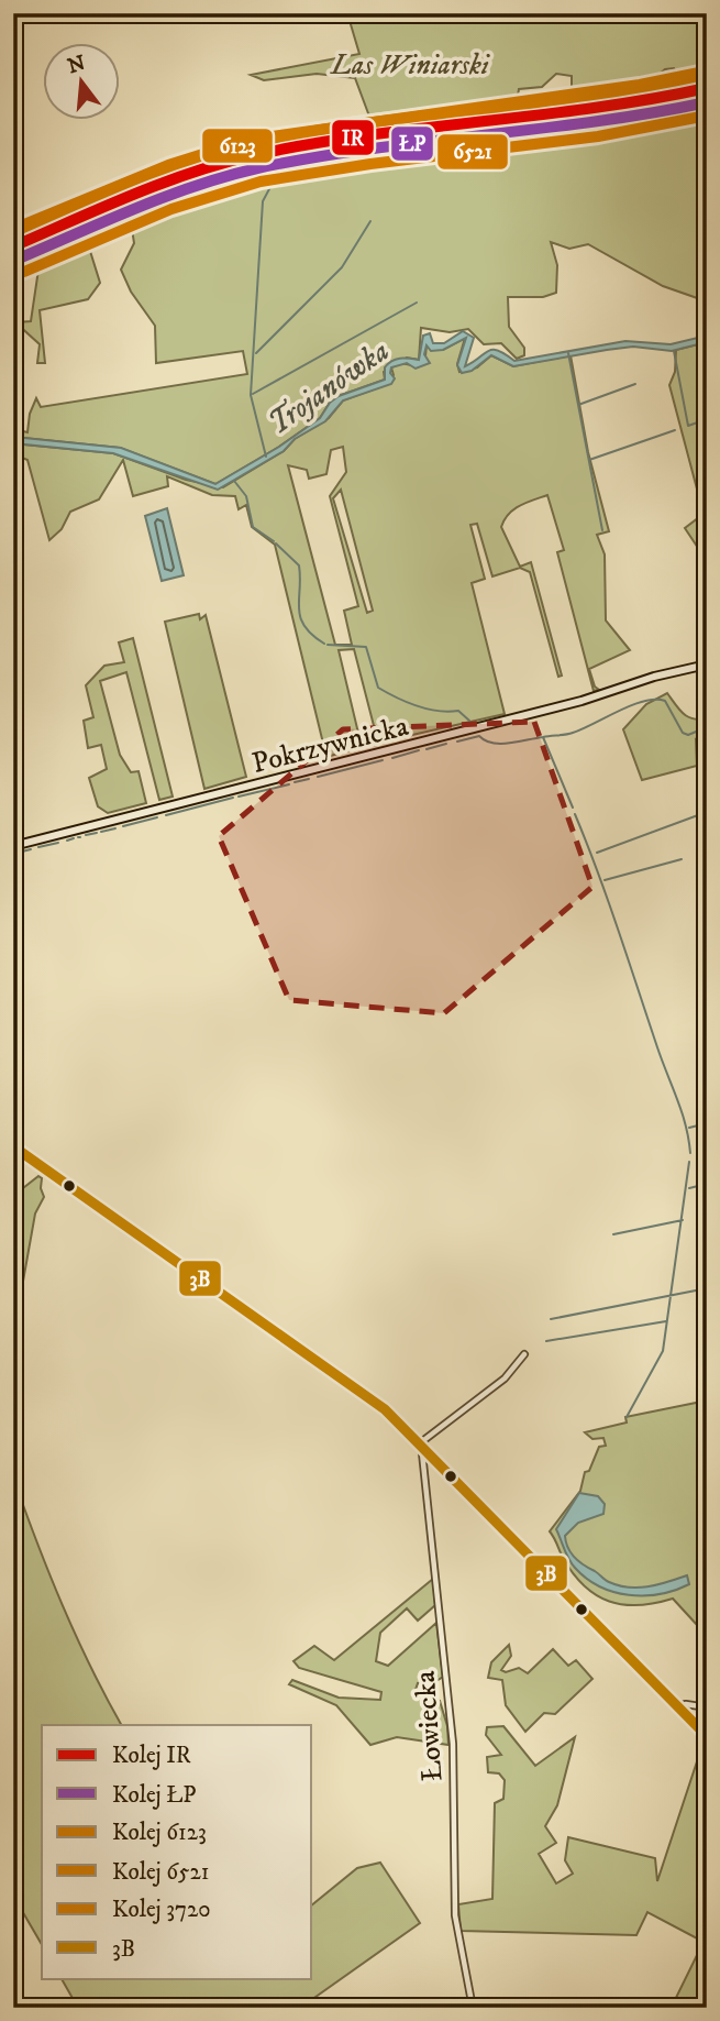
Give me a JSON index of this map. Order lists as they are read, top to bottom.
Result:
{
  "streets": {
    "street": ["Pokrzywnicka", "Łowiecka"]
  },
  "water": ["Trojanówka"],
  "parks": ["Las Winiarski"],
  "lines": [
    "rail line 3720",
    "rail line 6123",
    "rail line IR",
    "rail line ŁP",
    "rail line 6521",
    "transit line 3B"
  ],
  "legend": [
    "Kolej IR",
    "Kolej ŁP",
    "Kolej 6123",
    "Kolej 6521",
    "Kolej 3720",
    "3B"
  ],
  "north": "top"
}
